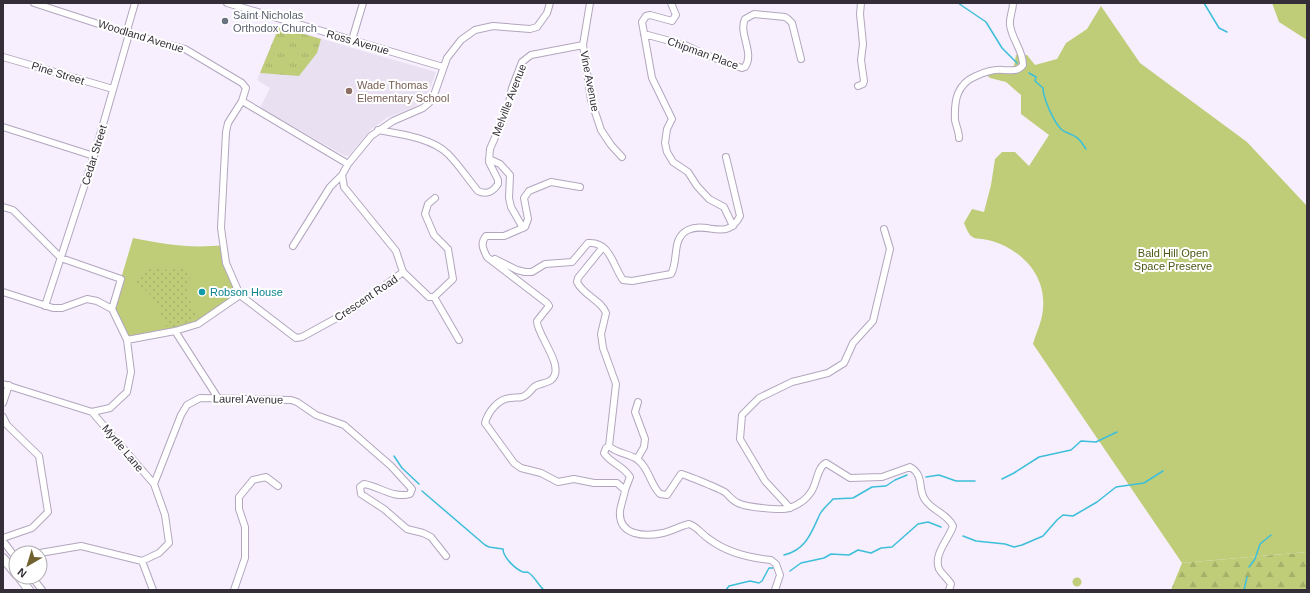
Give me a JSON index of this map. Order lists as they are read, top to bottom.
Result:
{
  "streets": {
    "street": [
      "Woodland Avenue",
      "Ross Avenue",
      "Chipman Place",
      "Pine Street",
      "Vine Avenue",
      "Melville Avenue",
      "Cedar Street",
      "Crescent Road",
      "Laurel Avenue",
      "Myrtle Lane"
    ]
  },
  "crossings": [
    ["Woodland Avenue", "Cedar Street"],
    ["Woodland Avenue", "Crescent Road"],
    ["Pine Street", "Cedar Street"],
    ["Vine Avenue", "Melville Avenue"],
    ["Laurel Avenue", "Myrtle Lane"]
  ],
  "parks": ["Bald Hill Open Space Preserve"],
  "places": ["Saint Nicholas Orthodox Church", "Wade Thomas Elementary School", "Robson House"],
  "north": "bottom left"
}
